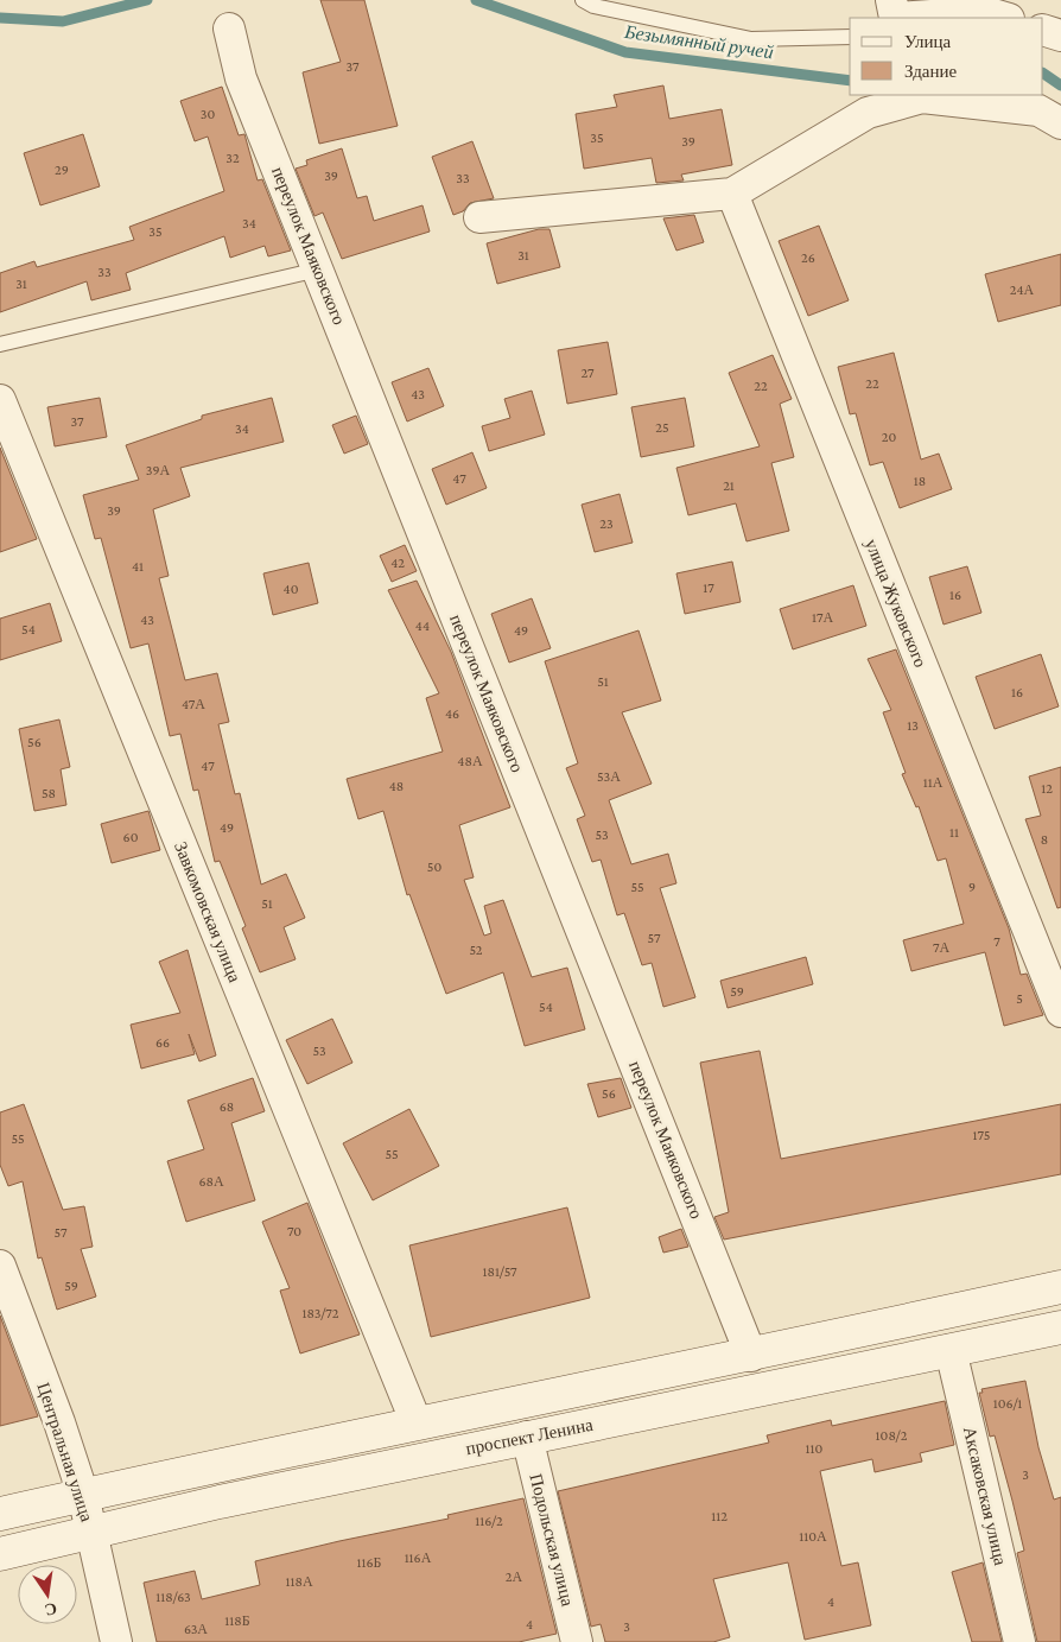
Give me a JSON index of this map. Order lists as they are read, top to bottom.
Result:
{
  "streets": {
    "main road": ["проспект Ленина"],
    "street": [
      "переулок Маяковского",
      "улица Жуковского",
      "Завкомовская улица",
      "Центральная улица",
      "Аксаковская улица",
      "Подольская улица"
    ]
  },
  "crossings": [
    ["переулок Маяковского", "проспект Ленина"],
    ["Завкомовская улица", "проспект Ленина"],
    ["проспект Ленина", "Центральная улица"],
    ["проспект Ленина", "Аксаковская улица"],
    ["проспект Ленина", "Подольская улица"]
  ],
  "water": ["Безымянный ручей"],
  "house_numbers": [
    "37",
    "30",
    "35",
    "39",
    "32",
    "29",
    "39",
    "33",
    "34",
    "35",
    "31",
    "26",
    "33",
    "31",
    "24А",
    "27",
    "22",
    "22",
    "43",
    "37",
    "25",
    "34",
    "20",
    "39А",
    "47",
    "18",
    "21",
    "39",
    "23",
    "42",
    "41",
    "17",
    "40",
    "16",
    "17А",
    "43",
    "44",
    "54",
    "49",
    "51",
    "16",
    "47А",
    "46",
    "13",
    "56",
    "48А",
    "47",
    "53А",
    "11А",
    "48",
    "12",
    "58",
    "49",
    "11",
    "53",
    "60",
    "8",
    "50",
    "55",
    "9",
    "51",
    "57",
    "7",
    "7А",
    "52",
    "59",
    "5",
    "54",
    "66",
    "53",
    "56",
    "68",
    "175",
    "55",
    "55",
    "68А",
    "70",
    "57",
    "181/57",
    "59",
    "183/72",
    "106/1",
    "108/2",
    "110",
    "3",
    "112",
    "116/2",
    "110А",
    "116А",
    "116Б",
    "2А",
    "118А",
    "118/63",
    "4",
    "118Б",
    "4",
    "3",
    "63А"
  ],
  "legend": ["Улица", "Здание"],
  "north": "bottom"
}
